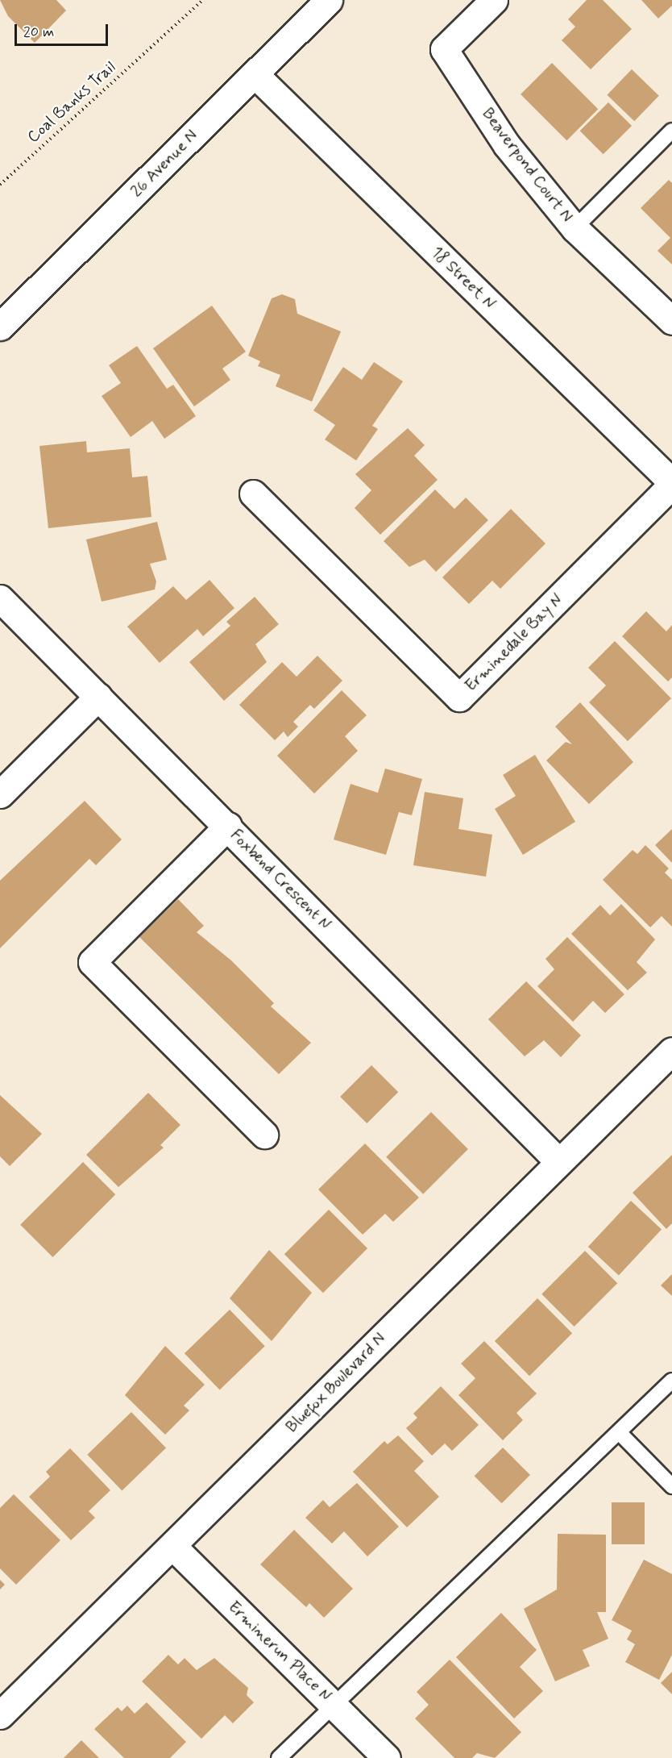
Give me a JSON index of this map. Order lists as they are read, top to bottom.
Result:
{
  "streets": {
    "street": [
      "26 Avenue N",
      "Beaverpond Court N",
      "18 Street N",
      "Erminedale Bay N",
      "Foxbend Crescent N",
      "Bluefox Boulevard N",
      "Erminerun Place N"
    ],
    "path": ["Coal Banks Trail"]
  },
  "crossings": [
    ["26 Avenue N", "18 Street N"],
    ["18 Street N", "Erminedale Bay N"],
    ["Foxbend Crescent N", "Bluefox Boulevard N"],
    ["Bluefox Boulevard N", "Erminerun Place N"]
  ],
  "scale_bar": "20 m"
}
